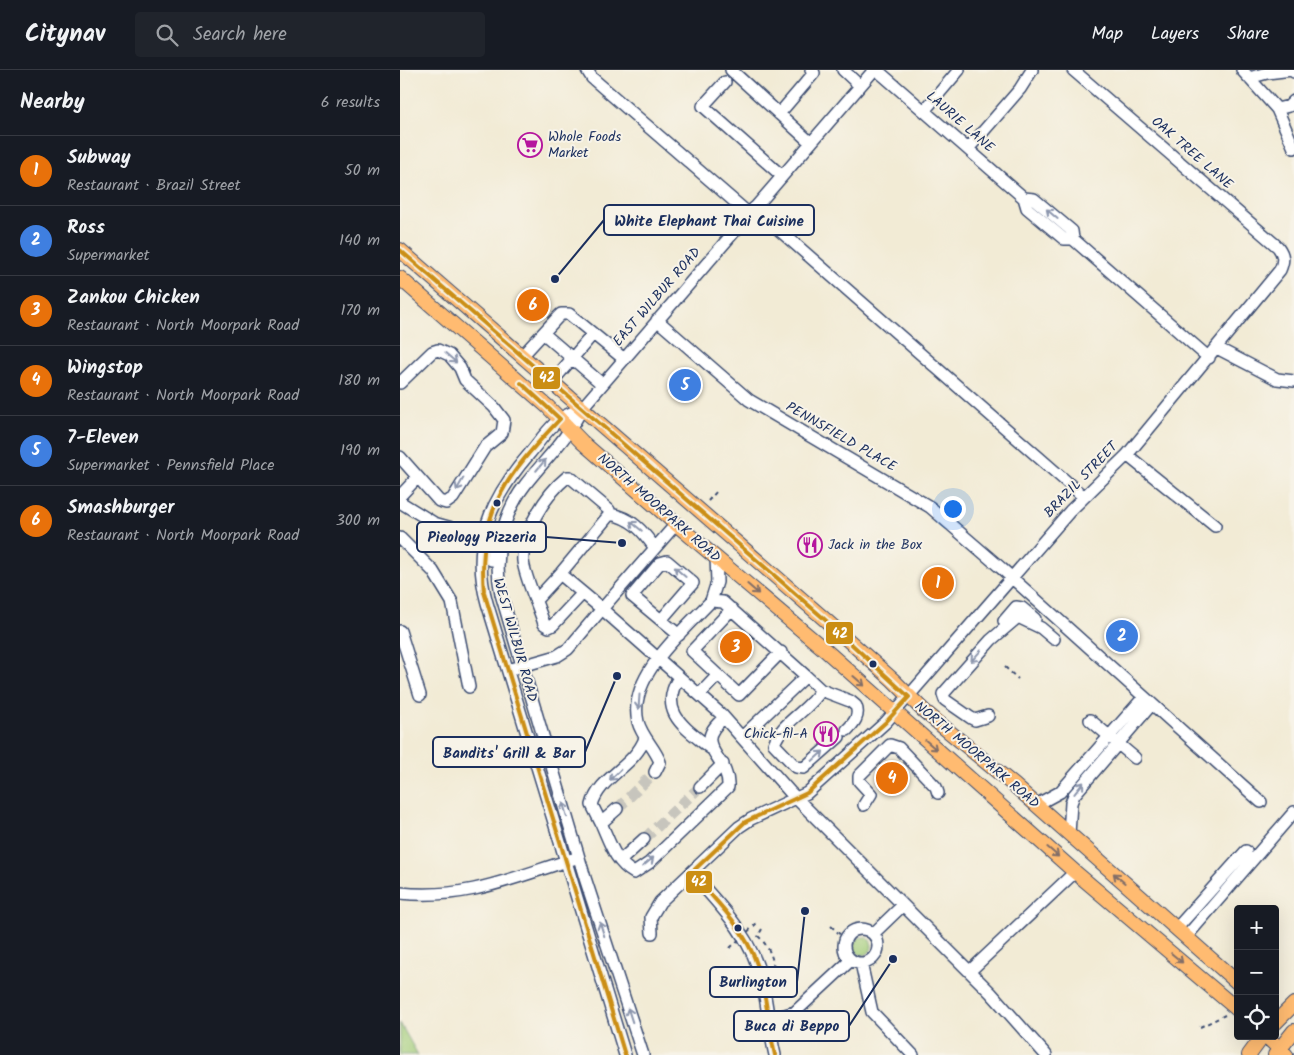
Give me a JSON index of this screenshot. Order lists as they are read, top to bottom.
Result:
{
  "streets": {
    "main road": ["NORTH MOORPARK ROAD"],
    "street": [
      "LAURIE LANE",
      "OAK TREE LANE",
      "EAST WILBUR ROAD",
      "PENNSFIELD PLACE",
      "BRAZIL STREET",
      "WEST WILBUR ROAD"
    ]
  },
  "crossings": [
    ["LAURIE LANE", "EAST WILBUR ROAD"],
    ["LAURIE LANE", "BRAZIL STREET"],
    ["OAK TREE LANE", "BRAZIL STREET"],
    ["EAST WILBUR ROAD", "PENNSFIELD PLACE"],
    ["EAST WILBUR ROAD", "NORTH MOORPARK ROAD"],
    ["EAST WILBUR ROAD", "WEST WILBUR ROAD"],
    ["PENNSFIELD PLACE", "BRAZIL STREET"],
    ["BRAZIL STREET", "NORTH MOORPARK ROAD"],
    ["NORTH MOORPARK ROAD", "WEST WILBUR ROAD"]
  ],
  "places": {
    "supermarket": ["Whole Foods Market"],
    "other": [
      "White Elephant Thai Cuisine",
      "Pieology Pizzeria",
      "Bandits' Grill & Bar",
      "Burlington",
      "Buca di Beppo"
    ],
    "restaurant": ["Jack in the Box", "Chick-fil-A"]
  },
  "lines": ["transit line 42"],
  "page": {
    "header": "Citynav",
    "search": "Search here",
    "nav": ["Map", "Layers", "Share"],
    "heading": ["Nearby", "6 results"],
    "list": [
      {
        "mark": "1",
        "name": "Subway",
        "note": "Restaurant · Brazil Street",
        "value": "50 m"
      },
      {
        "mark": "2",
        "name": "Ross",
        "note": "Supermarket",
        "value": "140 m"
      },
      {
        "mark": "3",
        "name": "Zankou Chicken",
        "note": "Restaurant · North Moorpark Road",
        "value": "170 m"
      },
      {
        "mark": "4",
        "name": "Wingstop",
        "note": "Restaurant · North Moorpark Road",
        "value": "180 m"
      },
      {
        "mark": "5",
        "name": "7-Eleven",
        "note": "Supermarket · Pennsfield Place",
        "value": "190 m"
      },
      {
        "mark": "6",
        "name": "Smashburger",
        "note": "Restaurant · North Moorpark Road",
        "value": "300 m"
      }
    ],
    "pins": [
      "6",
      "5",
      "1",
      "2",
      "3",
      "4"
    ],
    "map_buttons": ["+", "−"]
  }
}
